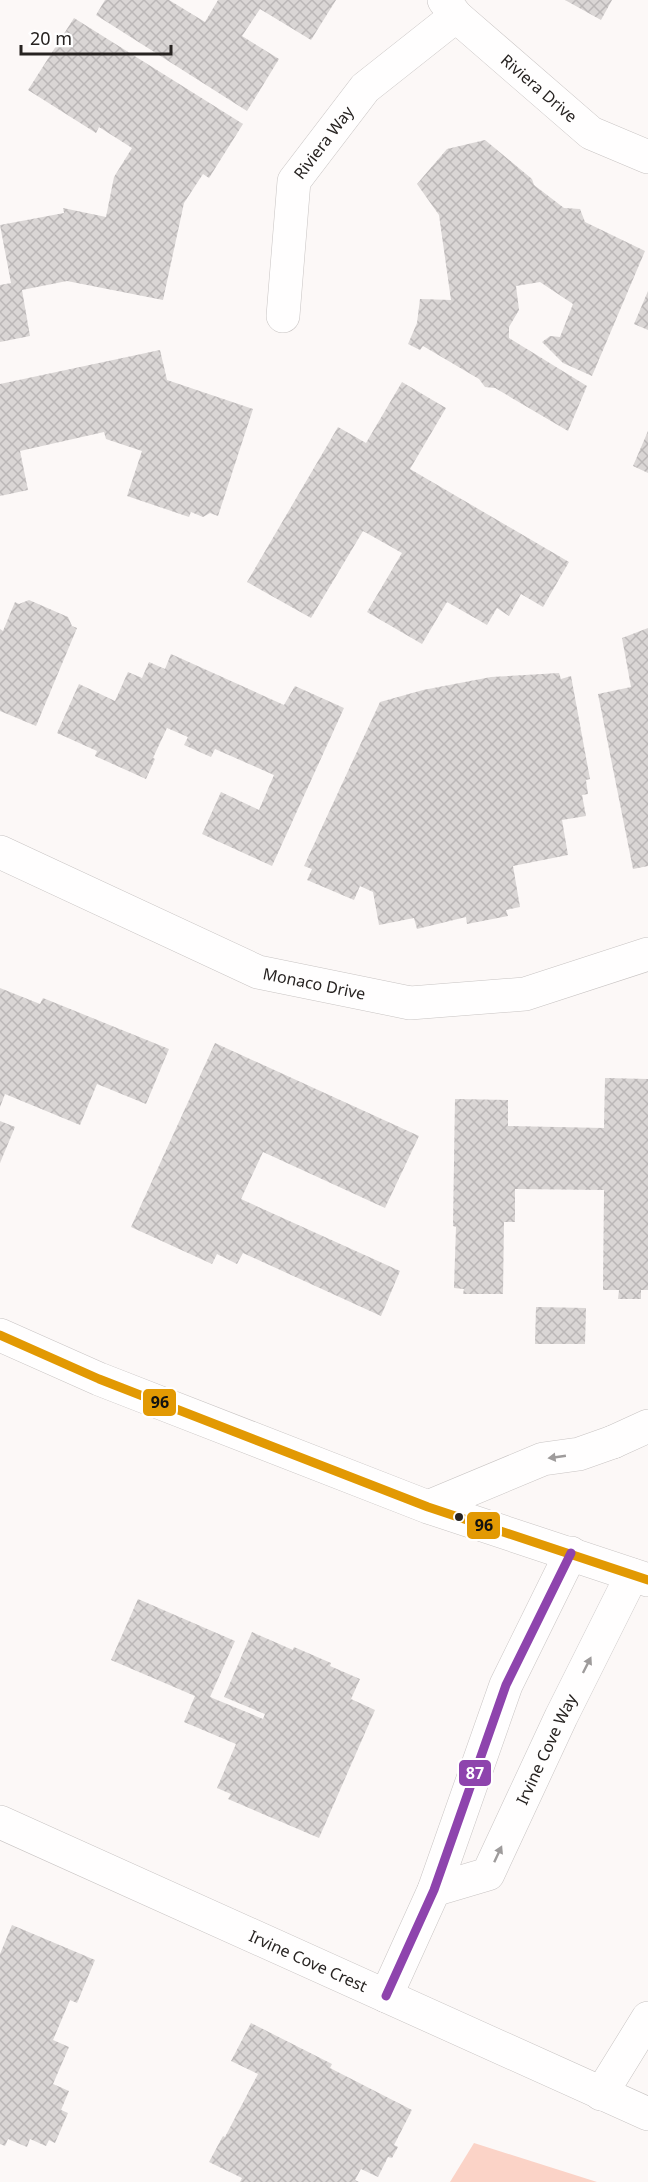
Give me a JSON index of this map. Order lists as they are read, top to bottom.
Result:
{
  "streets": {
    "main road": [
      "Riviera Drive",
      "Riviera Way",
      "Monaco Drive",
      "Irvine Cove Way",
      "Irvine Cove Crest"
    ]
  },
  "crossings": [
    ["Riviera Drive", "Riviera Way"]
  ],
  "lines": ["transit line 96", "transit line 87"],
  "scale_bar": "20 m"
}
